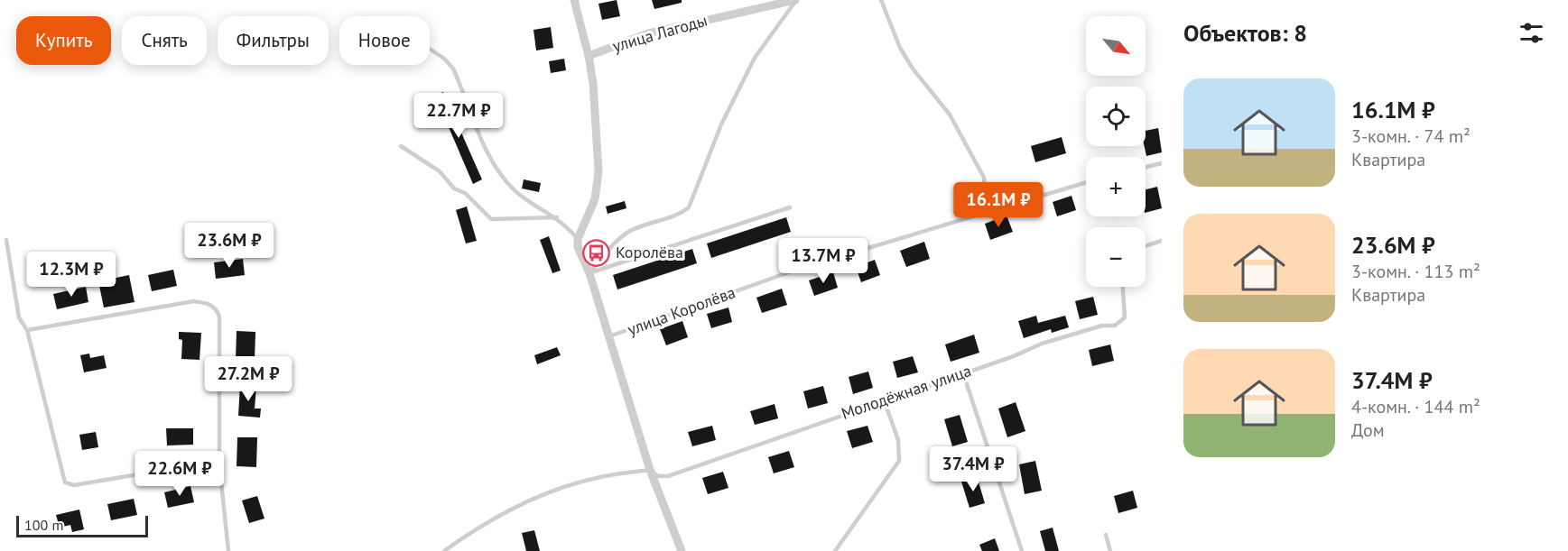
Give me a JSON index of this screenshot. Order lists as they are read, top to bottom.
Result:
{
  "streets": {
    "street": ["улица Лагоды"],
    "lane": ["улица Королёва", "Молодёжная улица"]
  },
  "places": {
    "bus stop": ["Королёва"]
  },
  "scale_bar": "100 m",
  "north": "bottom right",
  "page": {
    "heading": "Объектов: 8",
    "map_buttons": ["+", "−"],
    "chip": [
      "Купить",
      "Снять",
      "Фильтры",
      "Новое"
    ],
    "list": [
      {
        "name": "16.1M ₽",
        "note": "3-комн. · 74 m² · Квартира"
      },
      {
        "name": "23.6M ₽",
        "note": "3-комн. · 113 m² · Квартира"
      },
      {
        "name": "37.4M ₽",
        "note": "4-комн. · 144 m² · Дом"
      }
    ],
    "price": [
      "22.7M ₽",
      "16.1M ₽",
      "23.6M ₽",
      "13.7M ₽",
      "12.3M ₽",
      "27.2M ₽",
      "37.4M ₽",
      "22.6M ₽"
    ],
    "scale": "100 m"
  }
}
